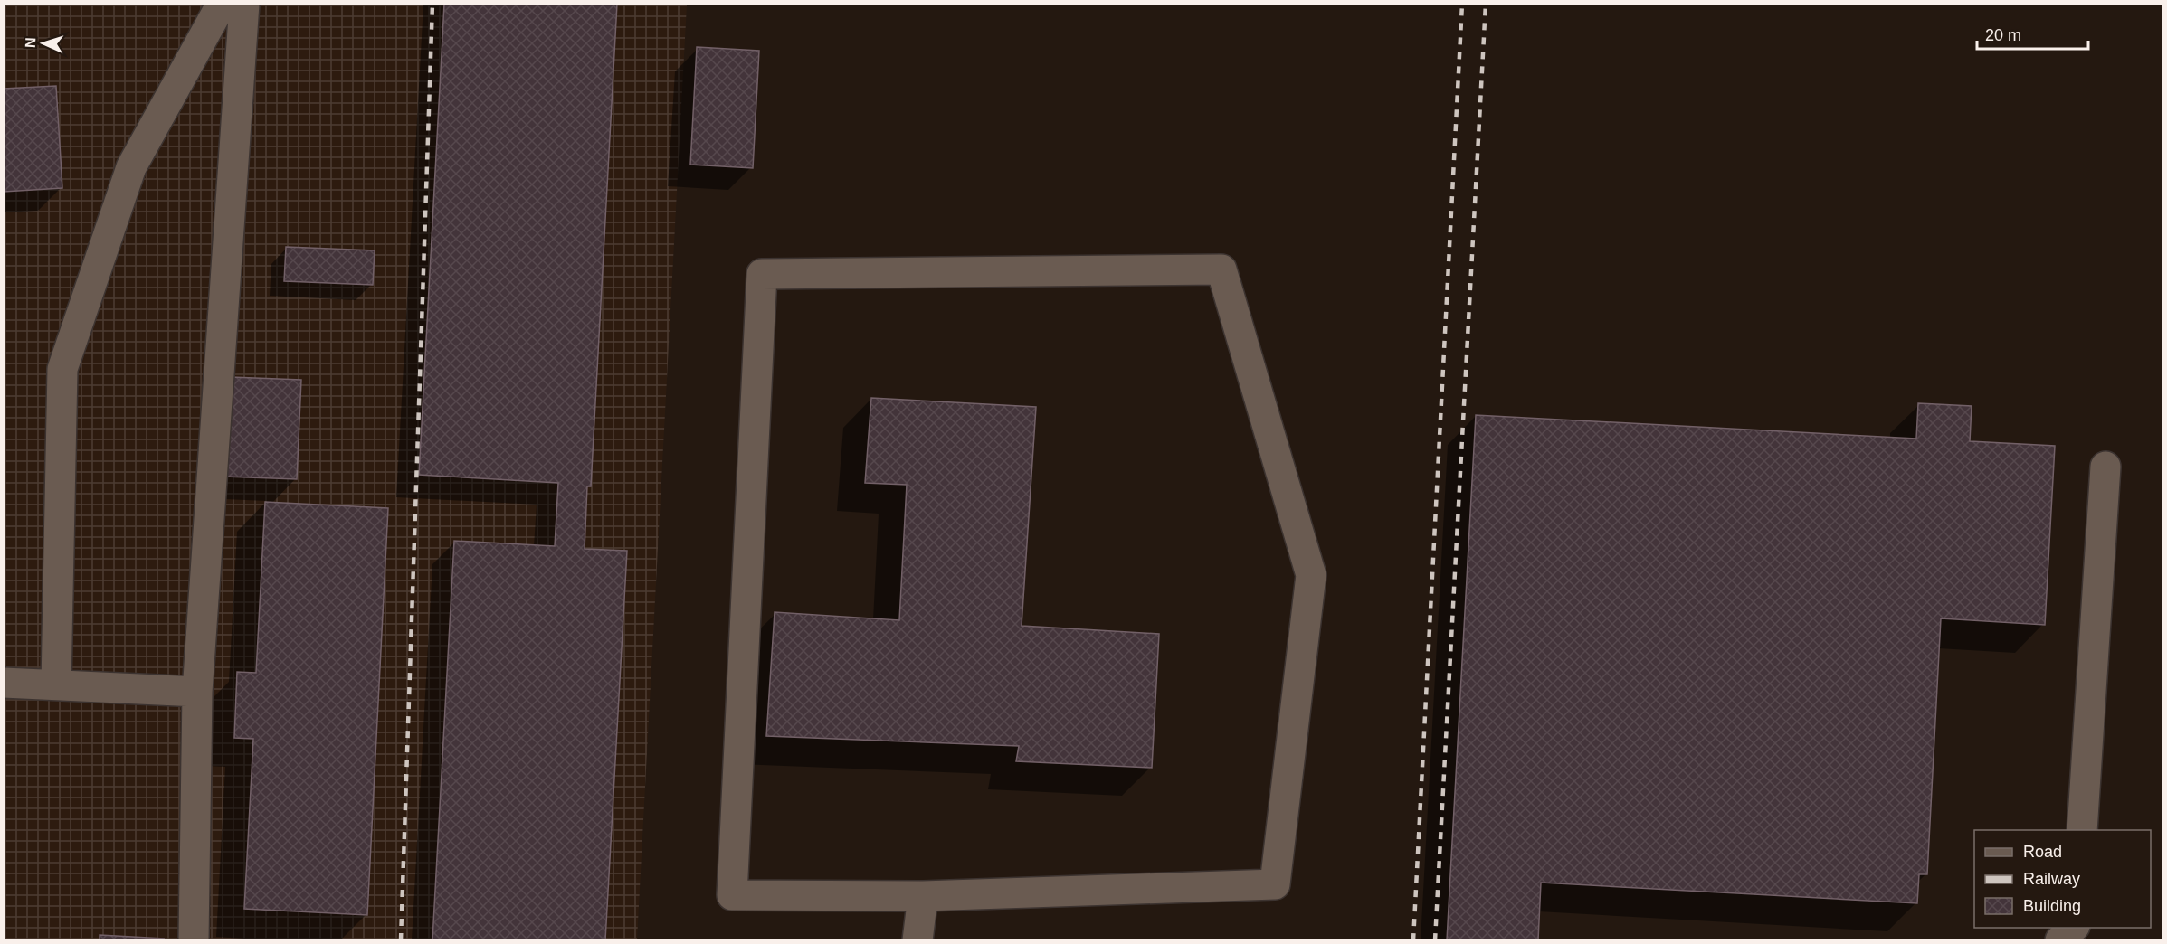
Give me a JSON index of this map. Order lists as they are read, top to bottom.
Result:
{
  "legend": ["Road", "Railway", "Building"],
  "scale_bar": "20 m",
  "north": "left"
}
